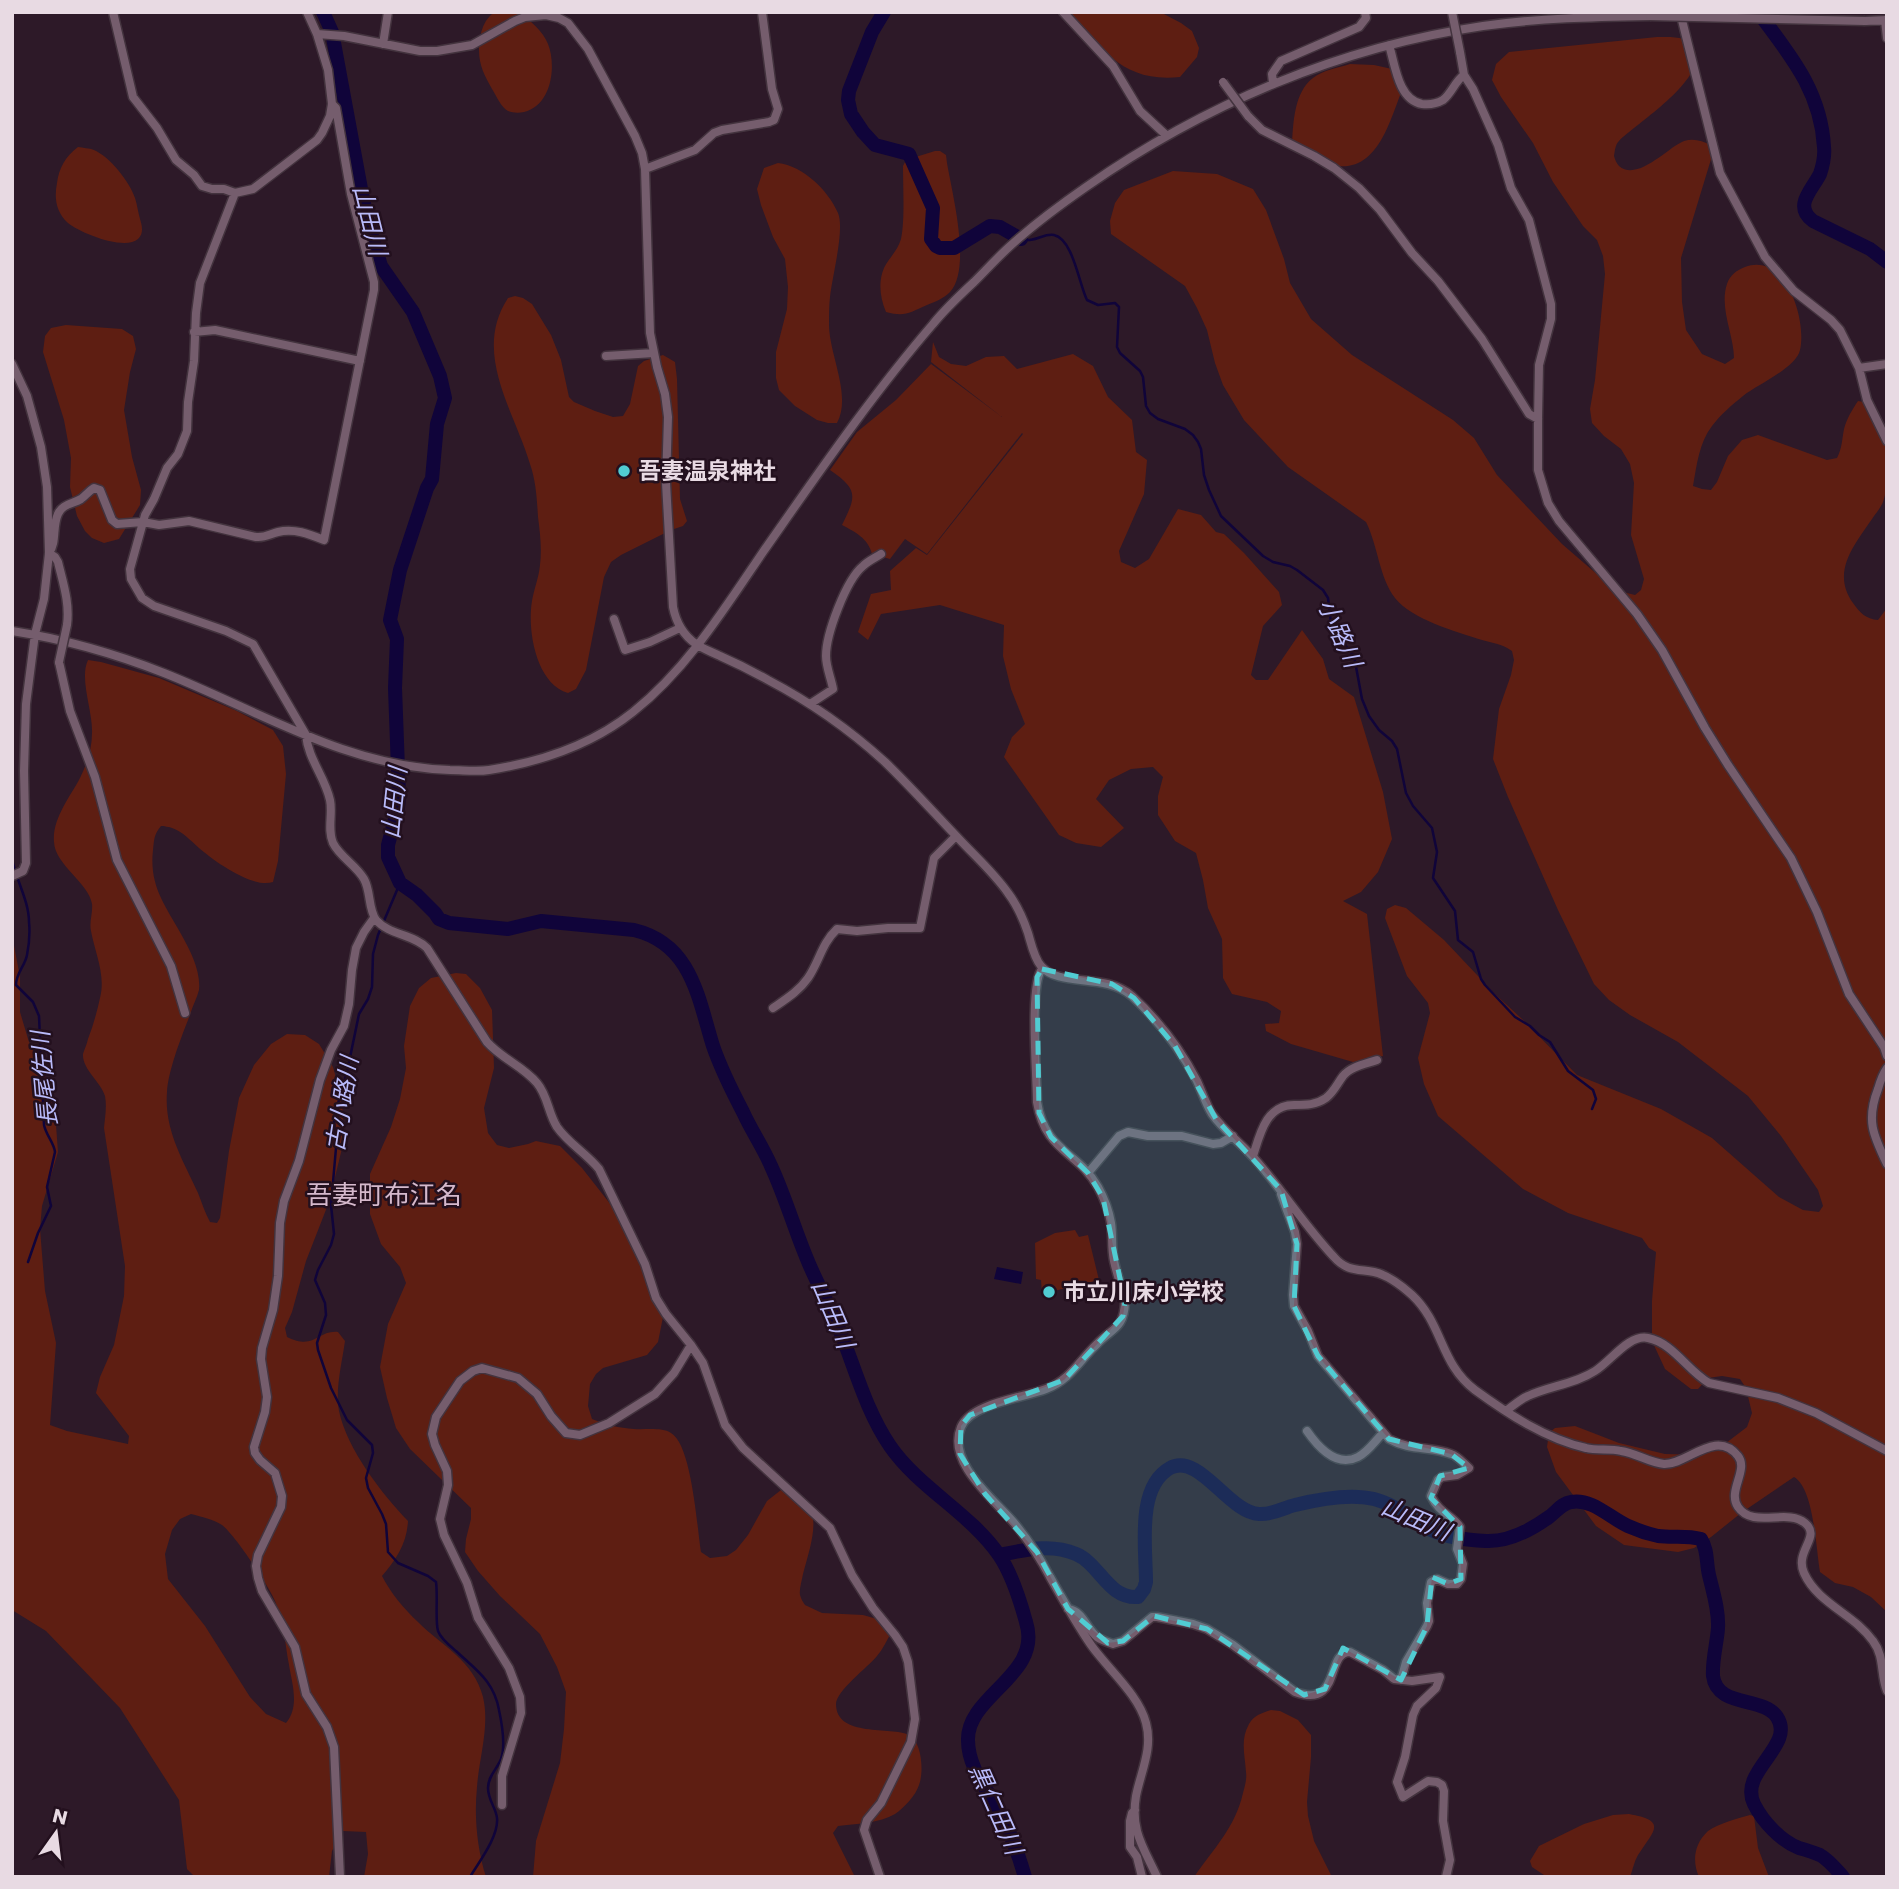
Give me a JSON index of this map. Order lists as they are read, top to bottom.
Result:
{
  "districts": ["吾妻町布江名"],
  "water": [
    "山田川",
    "小路川",
    "長尾佐川",
    "古小路川",
    "黒仁田川"
  ],
  "places": ["吾妻温泉神社", "市立川床小学校"],
  "north": "top"
}
